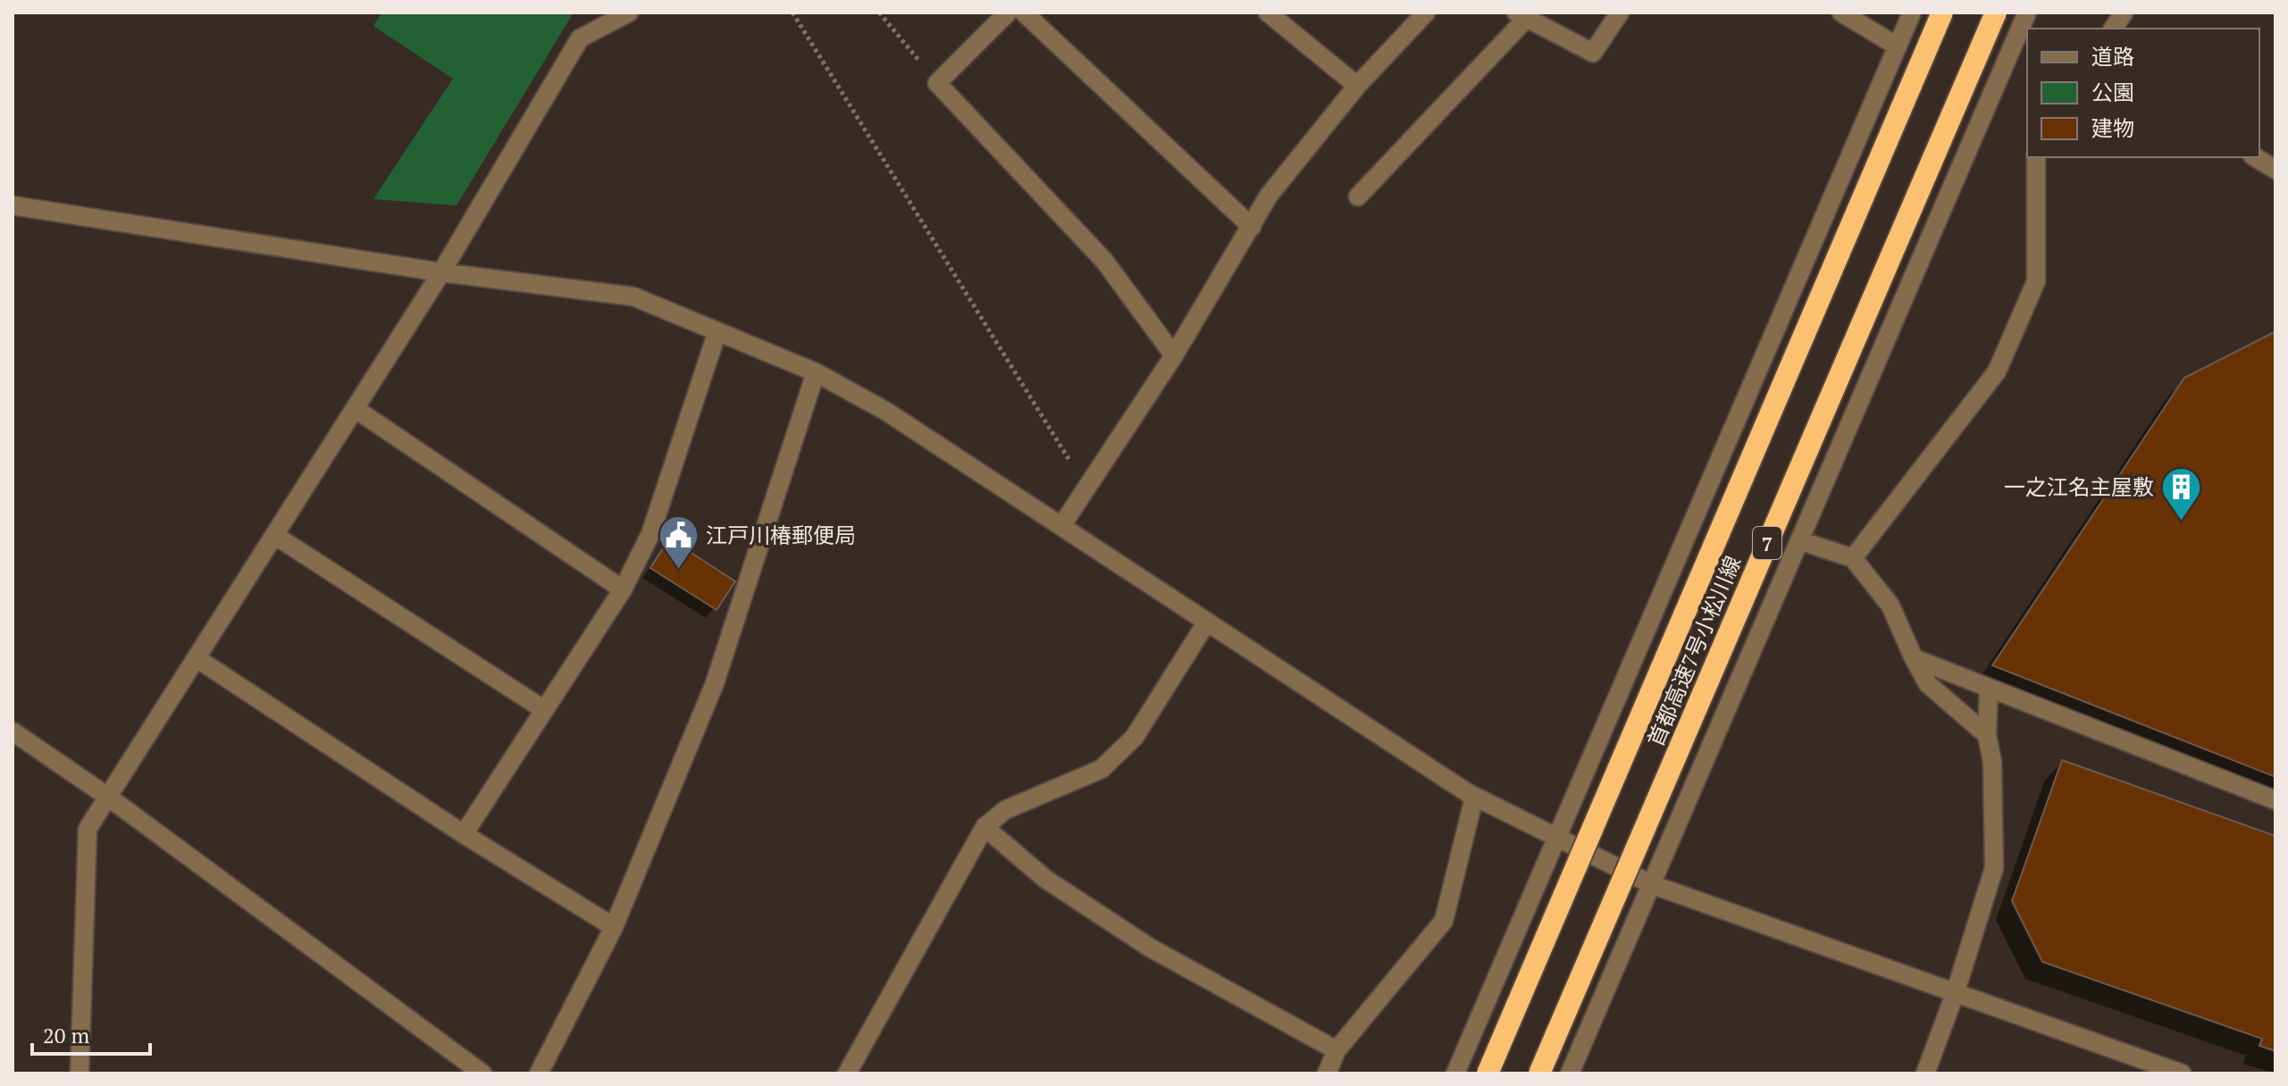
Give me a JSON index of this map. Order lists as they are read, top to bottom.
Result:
{
  "streets": {
    "highway": ["7", "首都高速7号小松川線"]
  },
  "places": {
    "building": ["一之江名主屋敷"],
    "public building": ["江戸川椿郵便局"]
  },
  "legend": ["道路", "公園", "建物"],
  "scale_bar": "20 m"
}
